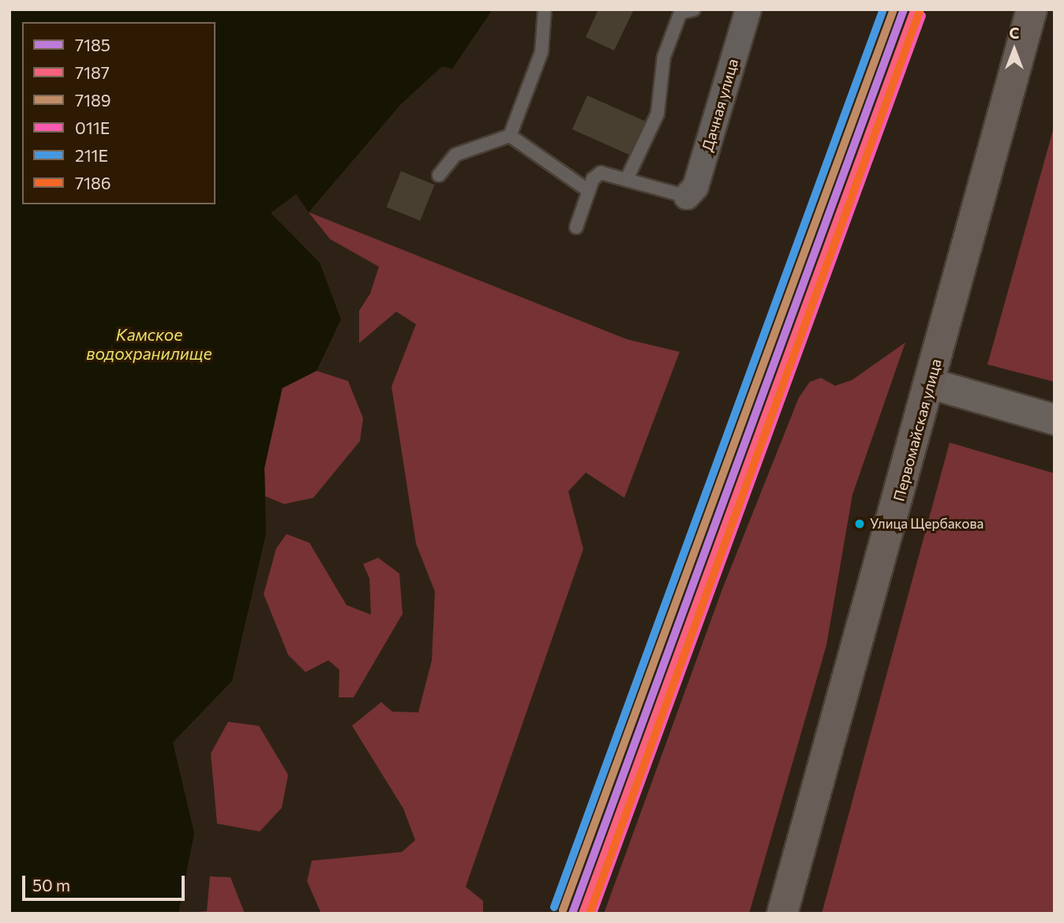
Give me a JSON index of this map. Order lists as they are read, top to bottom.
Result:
{
  "streets": {
    "main road": ["Первомайская улица"],
    "street": ["Дачная улица"]
  },
  "water": ["Камское водохранилище"],
  "places": ["Улица Щербакова"],
  "lines": [
    "transit line 7185",
    "transit line 7189",
    "transit line 211Е",
    "transit line 7186",
    "transit line 7187",
    "transit line 011Е"
  ],
  "legend": [
    "7185",
    "7187",
    "7189",
    "011Е",
    "211Е",
    "7186"
  ],
  "scale_bar": "50 m",
  "north": "top"
}
